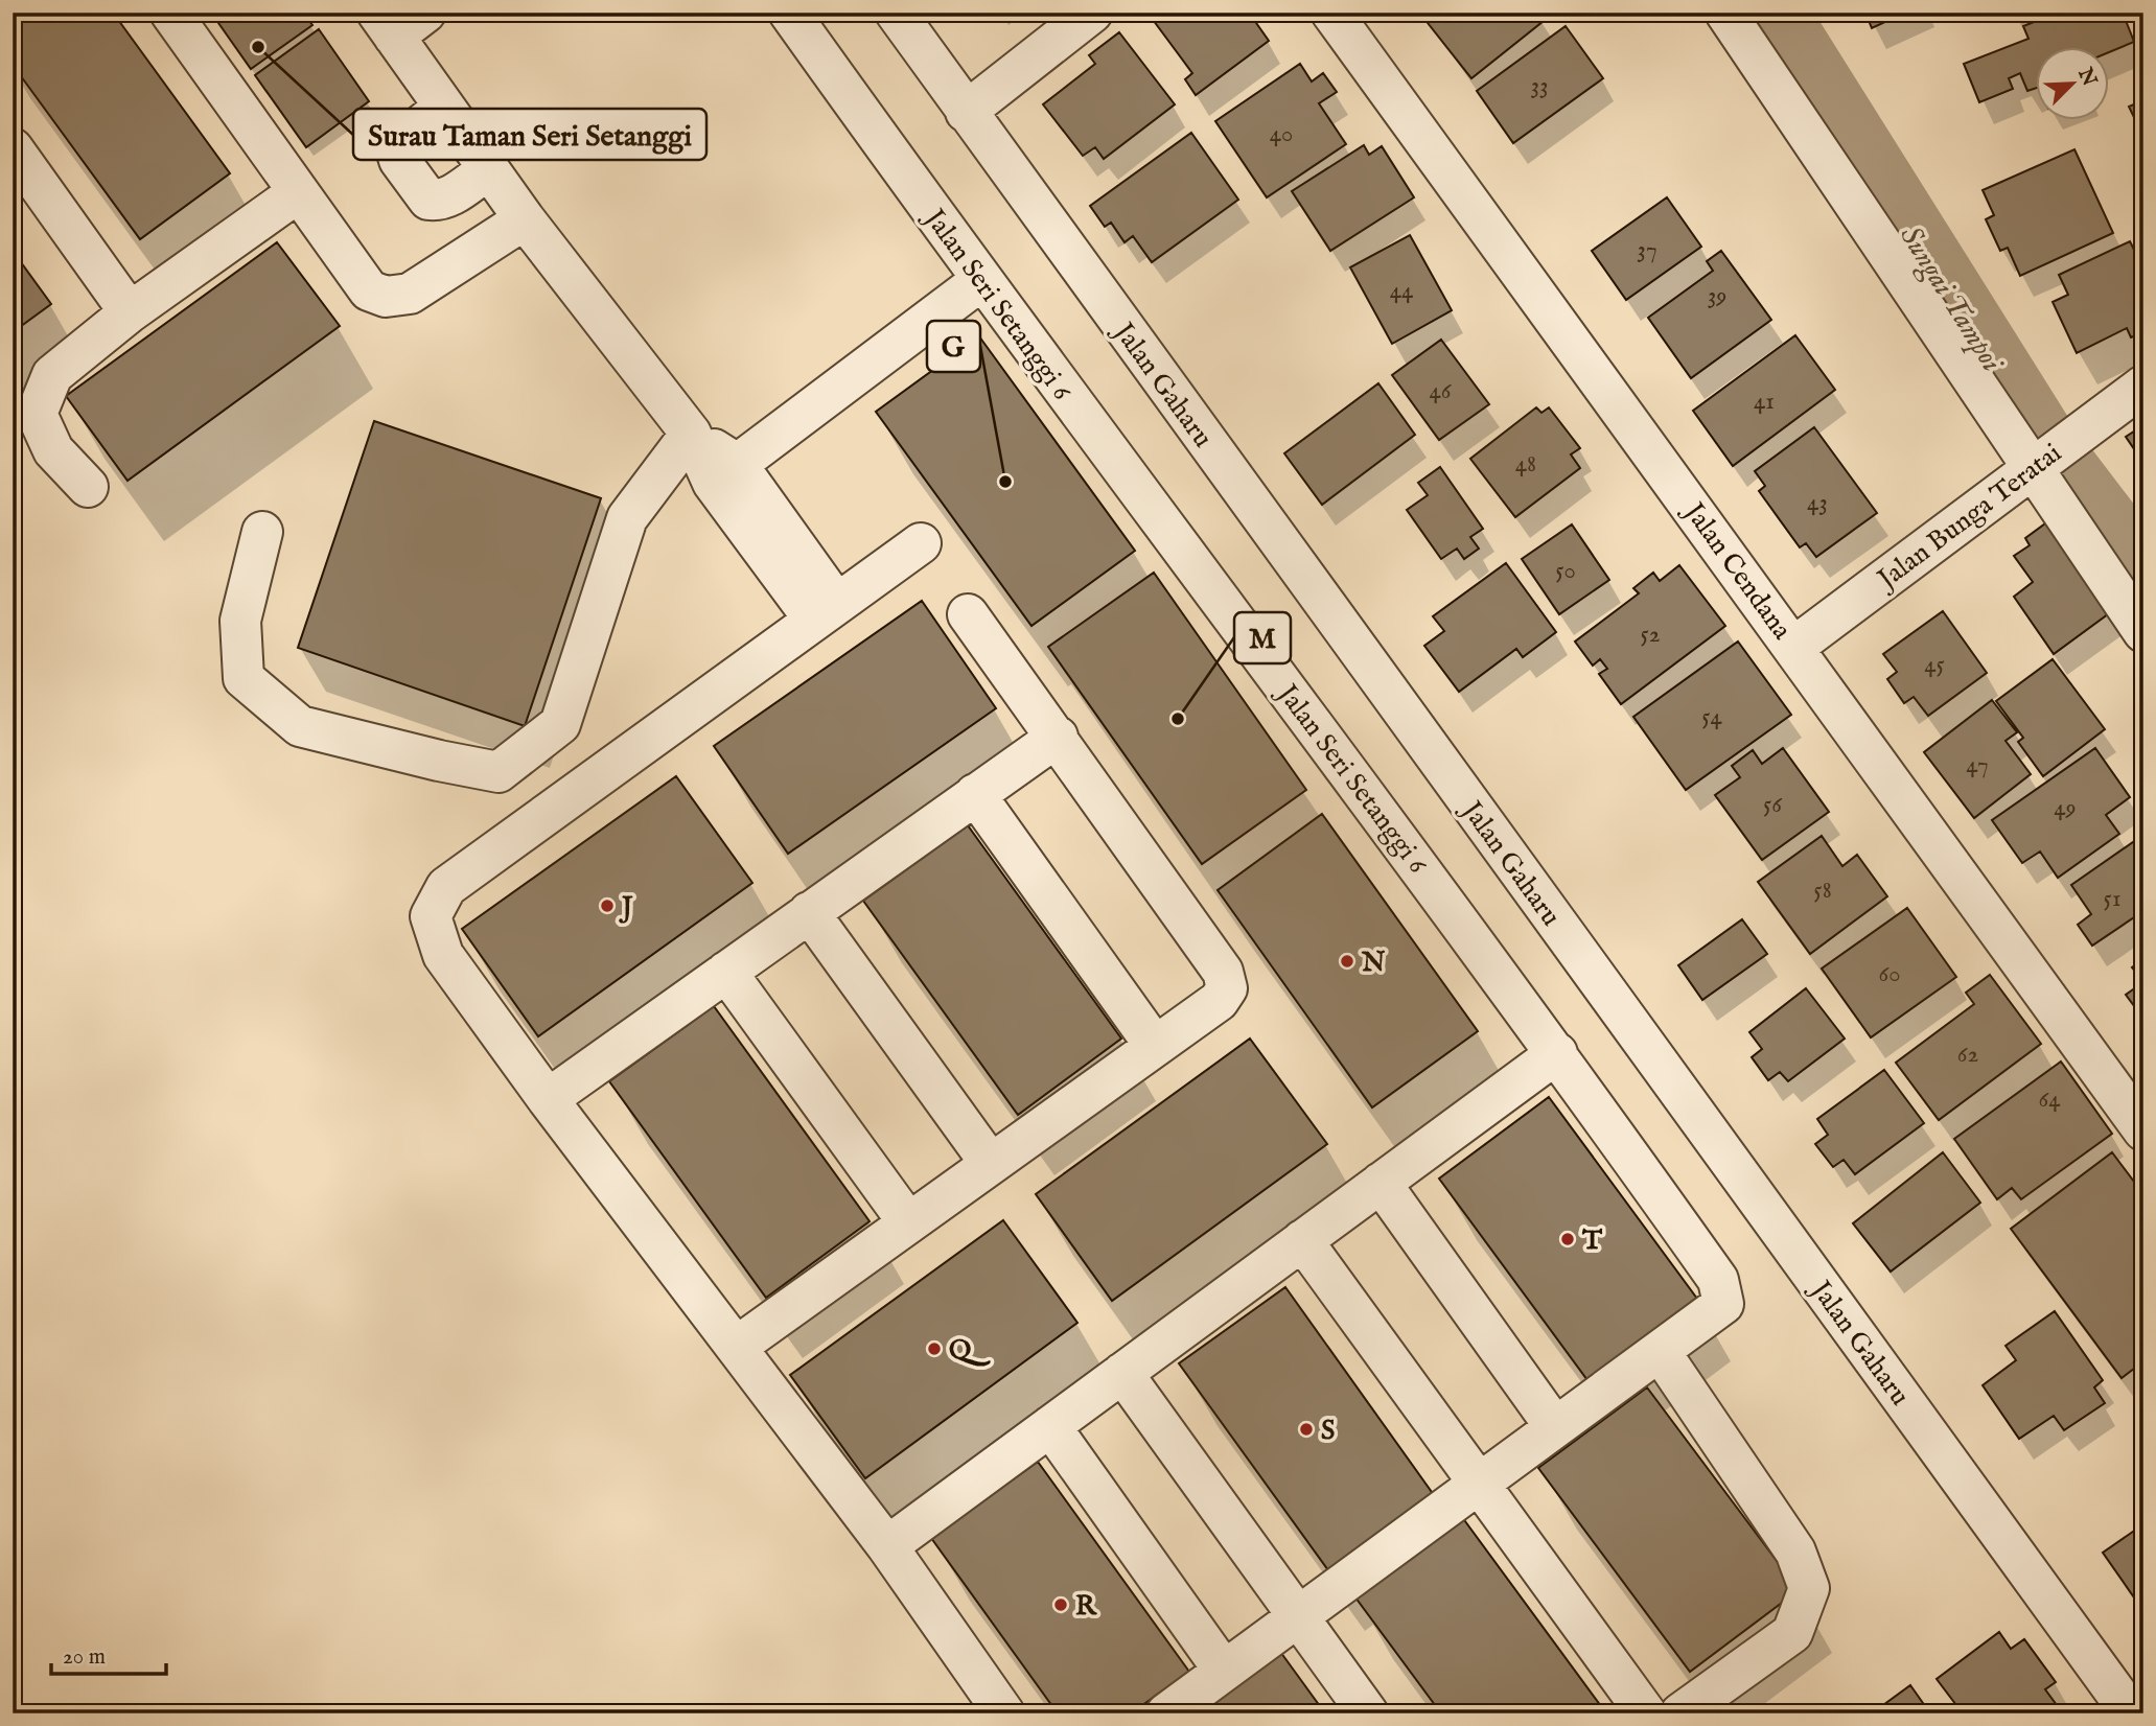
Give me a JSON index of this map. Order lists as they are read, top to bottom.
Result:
{
  "streets": {
    "street": [
      "Jalan Seri Setanggi 6",
      "Jalan Gaharu",
      "Jalan Bunga Teratai",
      "Jalan Cendana"
    ]
  },
  "crossings": [
    ["Jalan Bunga Teratai", "Jalan Cendana"]
  ],
  "water": ["Sungai Tampoi"],
  "places": [
    "Surau Taman Seri Setanggi",
    "G",
    "M",
    "J",
    "N",
    "T",
    "Q",
    "S",
    "R"
  ],
  "house_numbers": [
    "33",
    "40",
    "37",
    "44",
    "39",
    "46",
    "41",
    "48",
    "43",
    "50",
    "52",
    "45",
    "54",
    "47",
    "56",
    "49",
    "58",
    "51",
    "60",
    "62",
    "64"
  ],
  "scale_bar": "20 m",
  "north": "top right"
}
